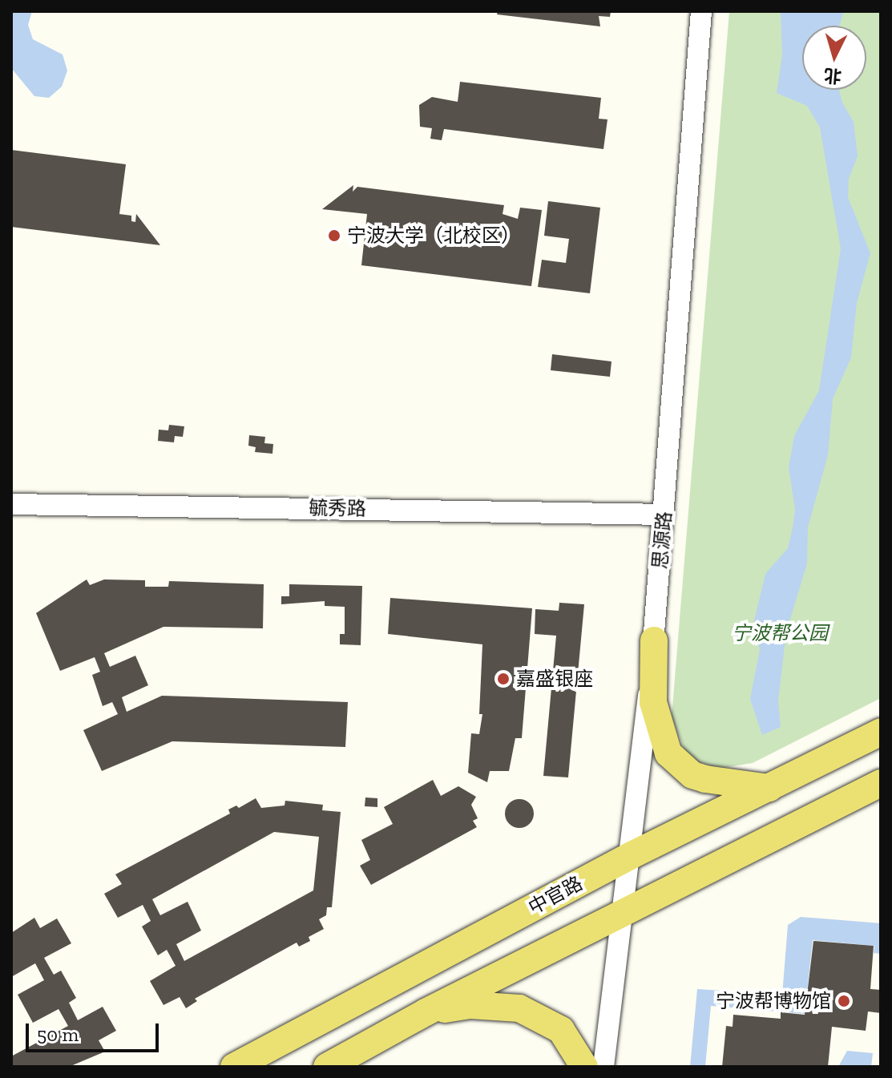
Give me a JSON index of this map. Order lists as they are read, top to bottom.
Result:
{
  "streets": {
    "main road": ["中官路"],
    "street": ["毓秀路", "思源路"]
  },
  "crossings": [
    ["毓秀路", "思源路"],
    ["思源路", "中官路"]
  ],
  "parks": ["宁波帮公园"],
  "places": ["宁波大学（北校区）", "嘉盛银座", "宁波帮博物馆"],
  "scale_bar": "50 m",
  "north": "bottom"
}
